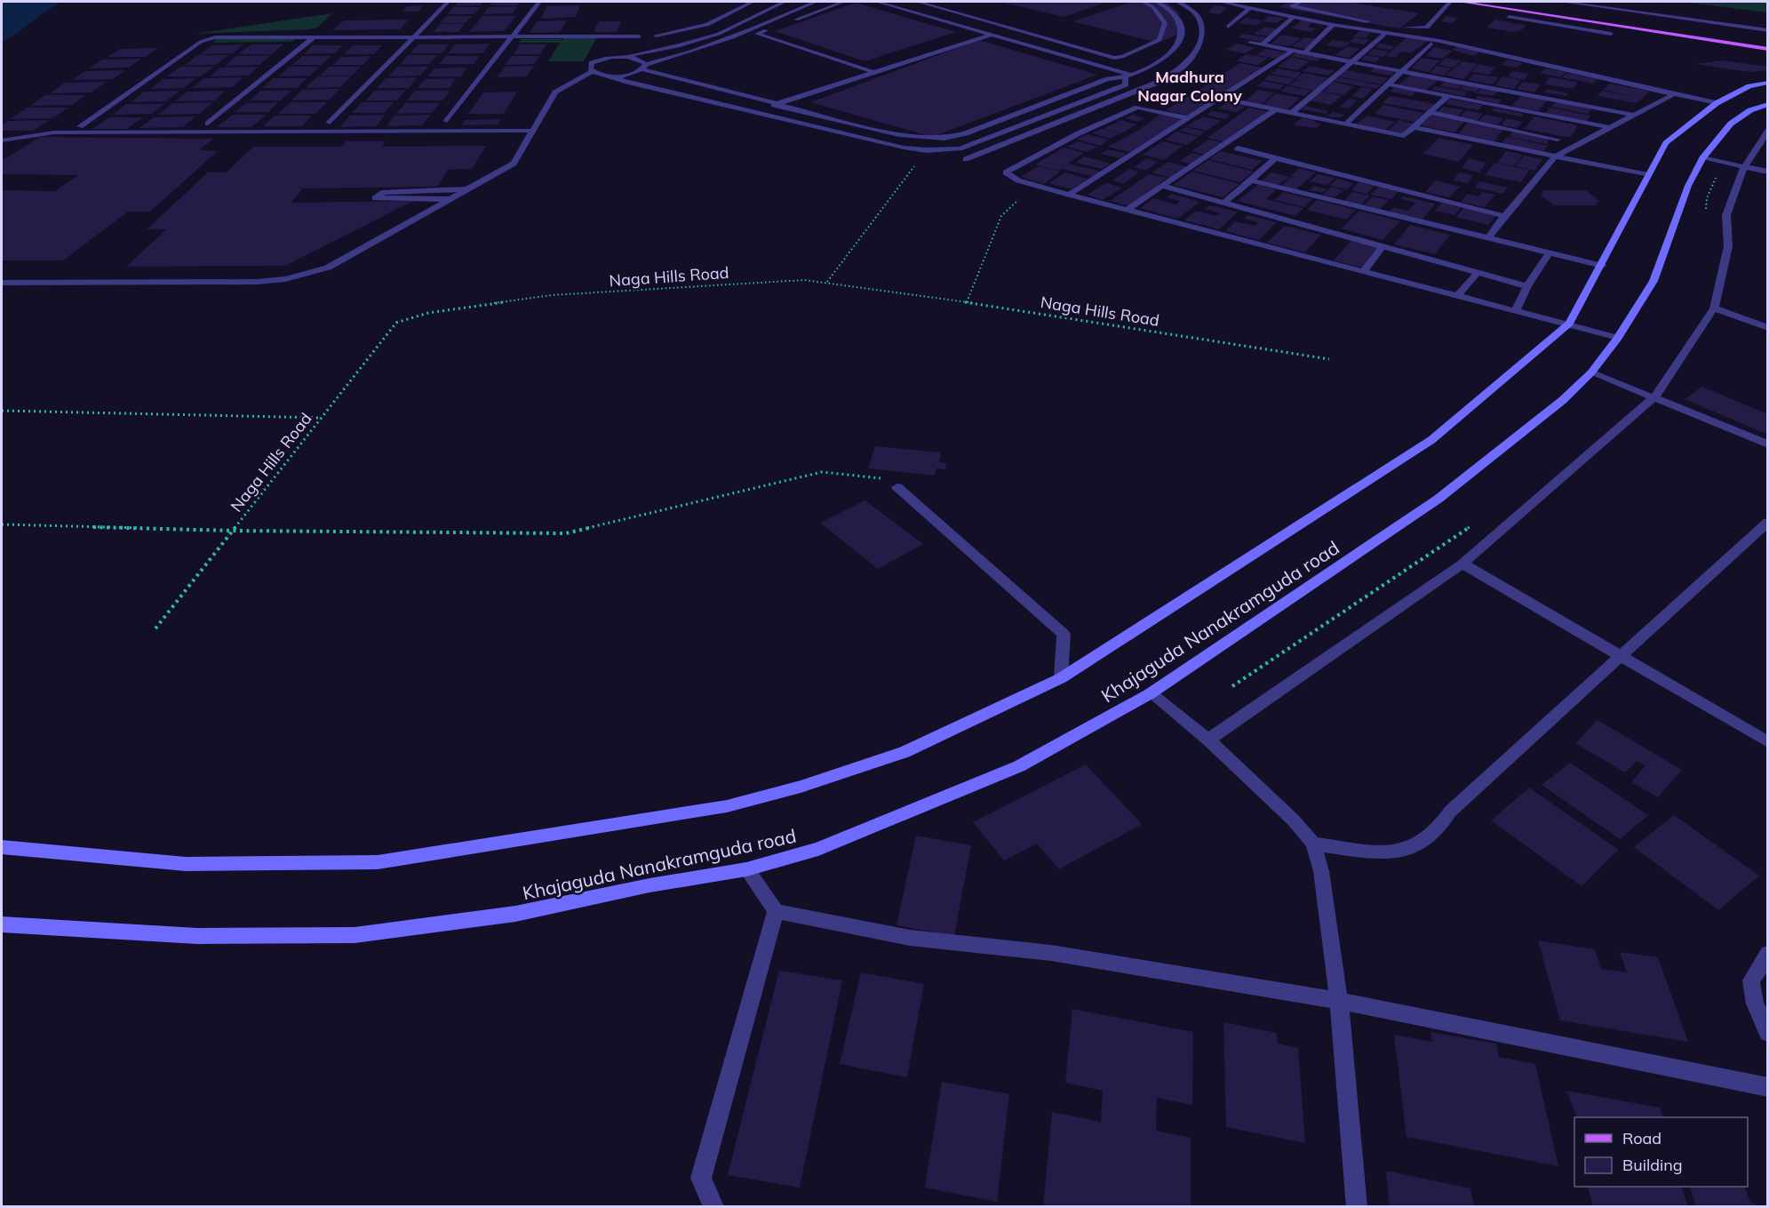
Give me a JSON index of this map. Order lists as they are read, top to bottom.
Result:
{
  "streets": {
    "main road": ["Khajaguda Nanakramguda road"],
    "path": ["Naga Hills Road"]
  },
  "districts": ["Madhura Nagar Colony"],
  "legend": ["Road", "Building"]
}
